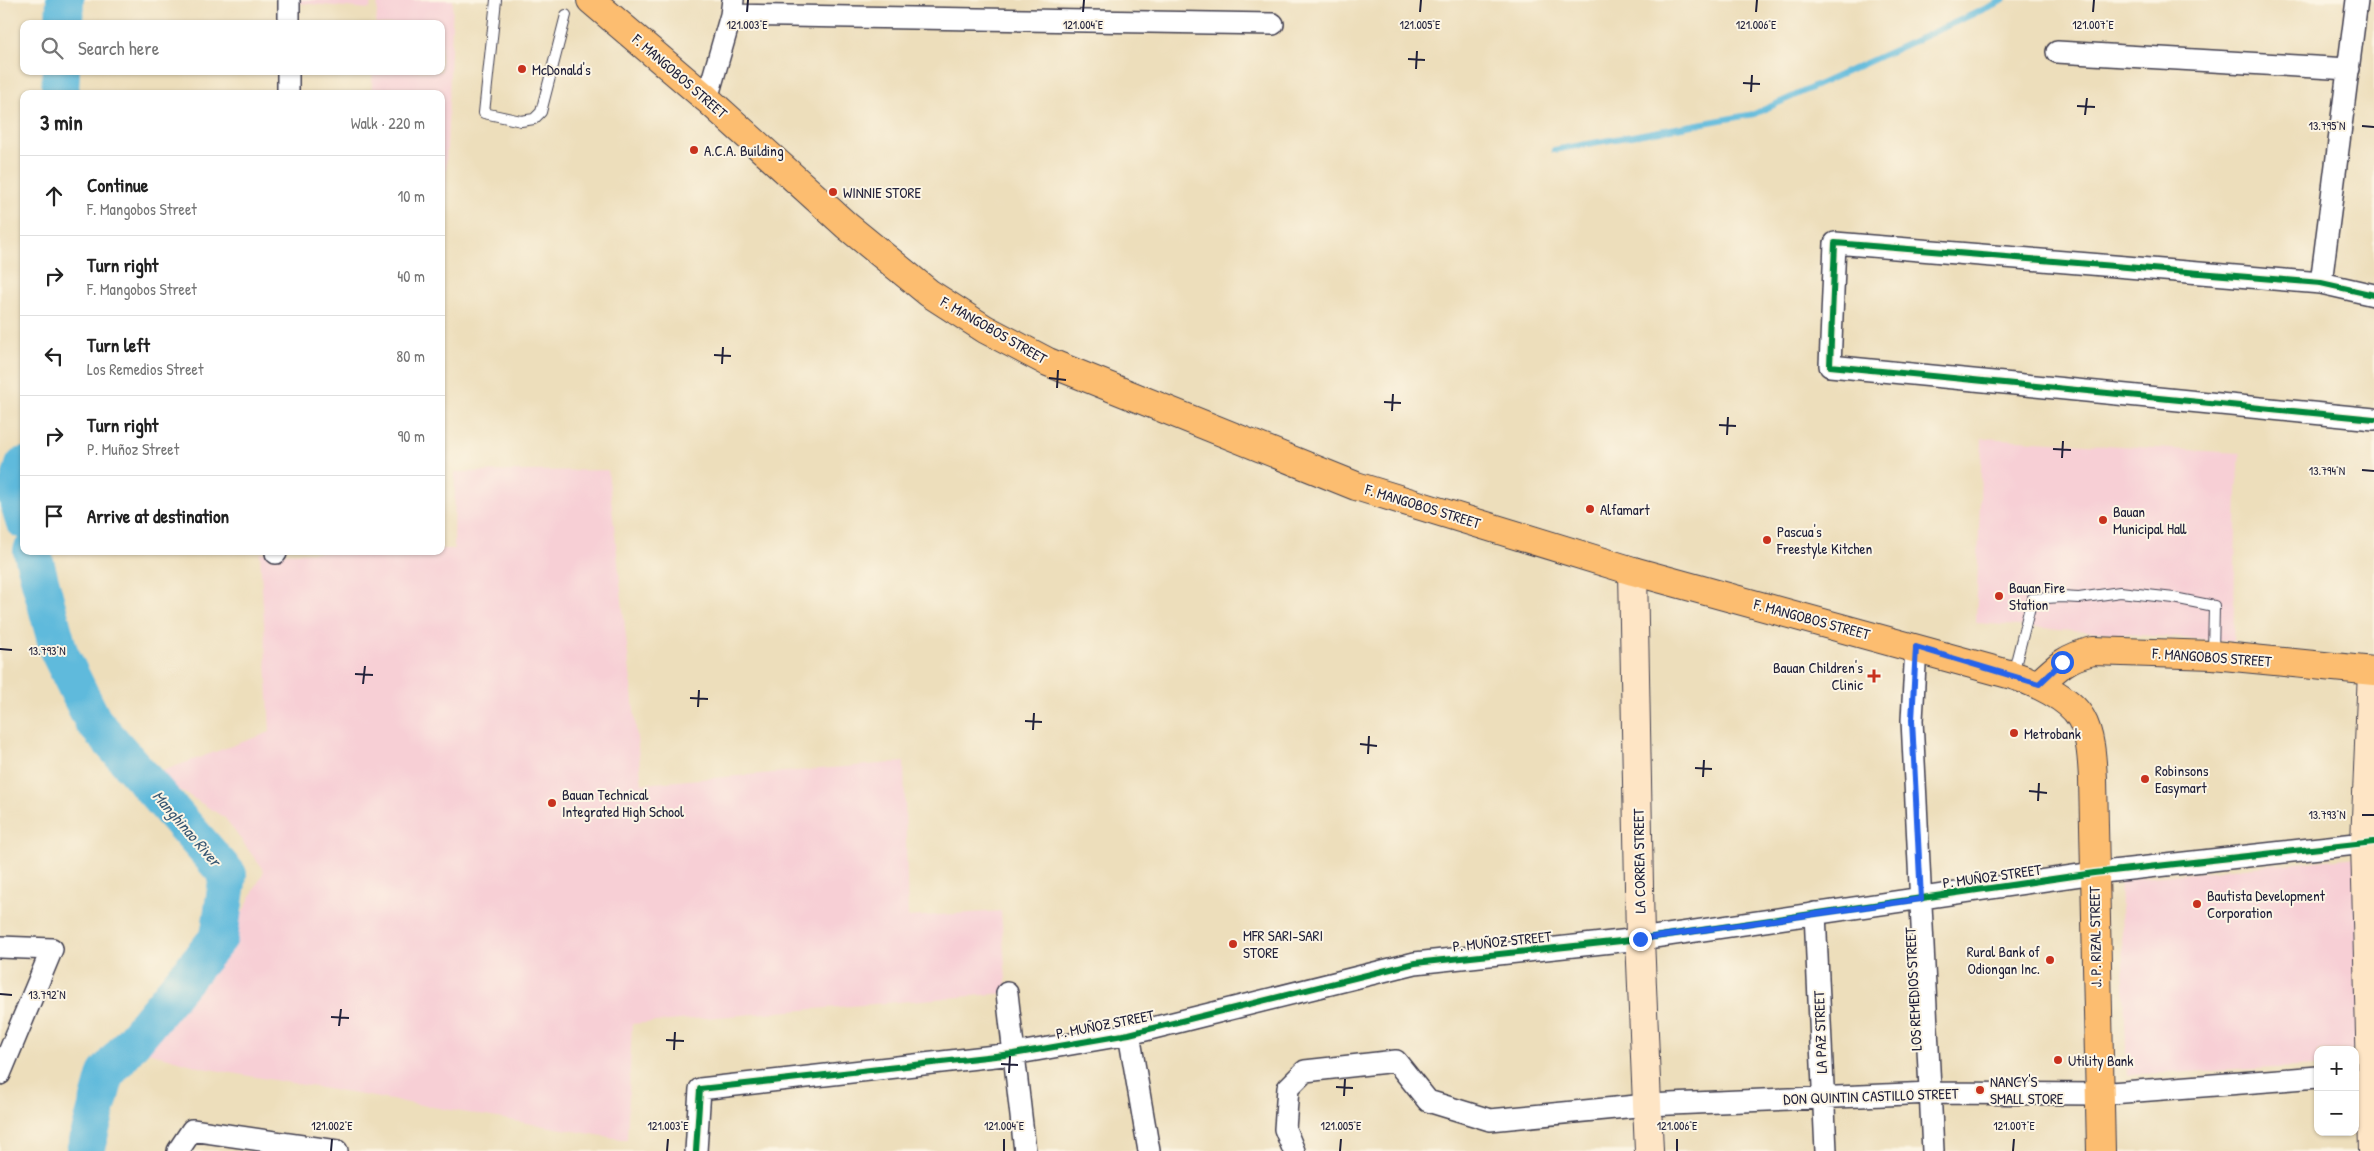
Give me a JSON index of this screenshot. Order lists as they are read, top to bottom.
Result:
{
  "streets": {
    "main road": ["F. MANGOBOS STREET", "J. P. RIZAL STREET"],
    "street": [
      "LA CORREA STREET",
      "P. MUÑOZ STREET",
      "LOS REMEDIOS STREET",
      "LA PAZ STREET",
      "DON QUINTIN CASTILLO STREET"
    ]
  },
  "crossings": [
    ["F. MANGOBOS STREET", "LA CORREA STREET"],
    ["F. MANGOBOS STREET", "J. P. RIZAL STREET"],
    ["F. MANGOBOS STREET", "LOS REMEDIOS STREET"],
    ["LA CORREA STREET", "P. MUÑOZ STREET"],
    ["LA CORREA STREET", "DON QUINTIN CASTILLO STREET"],
    ["P. MUÑOZ STREET", "J. P. RIZAL STREET"],
    ["P. MUÑOZ STREET", "LOS REMEDIOS STREET"],
    ["P. MUÑOZ STREET", "LA PAZ STREET"],
    ["J. P. RIZAL STREET", "DON QUINTIN CASTILLO STREET"],
    ["LOS REMEDIOS STREET", "DON QUINTIN CASTILLO STREET"],
    ["LA PAZ STREET", "DON QUINTIN CASTILLO STREET"]
  ],
  "water": ["Manghinao River"],
  "places": {
    "other": [
      "McDonald's",
      "A.C.A. Building",
      "WINNIE STORE",
      "Alfamart",
      "Bauan Municipal Hall",
      "Pascua's Freestyle Kitchen",
      "Bauan Fire Station",
      "Metrobank",
      "Robinsons Easymart",
      "Bauan Technical Integrated High School",
      "Bautista Development Corporation",
      "MFR SARI-SARI STORE",
      "Rural Bank of Odiongan Inc.",
      "Utility Bank",
      "NANCY'S SMALL STORE"
    ],
    "health": ["Bauan Children's Clinic"]
  },
  "page": {
    "search": "Search here",
    "heading": ["3 min", "Walk · 220 m"],
    "list": [
      ["Continue", "F. Mangobos Street", "10 m"],
      ["Turn right", "F. Mangobos Street", "40 m"],
      ["Turn left", "Los Remedios Street", "80 m"],
      ["Turn right", "P. Muñoz Street", "90 m"],
      "Arrive at destination"
    ],
    "map_buttons": ["+", "−"]
  },
  "coordinates": [
    "121.003°E",
    "121.004°E",
    "121.005°E",
    "121.006°E",
    "121.007°E",
    "13.795°N",
    "13.794°N",
    "13.793°N",
    "13.792°N",
    "121.002°E"
  ]
}
